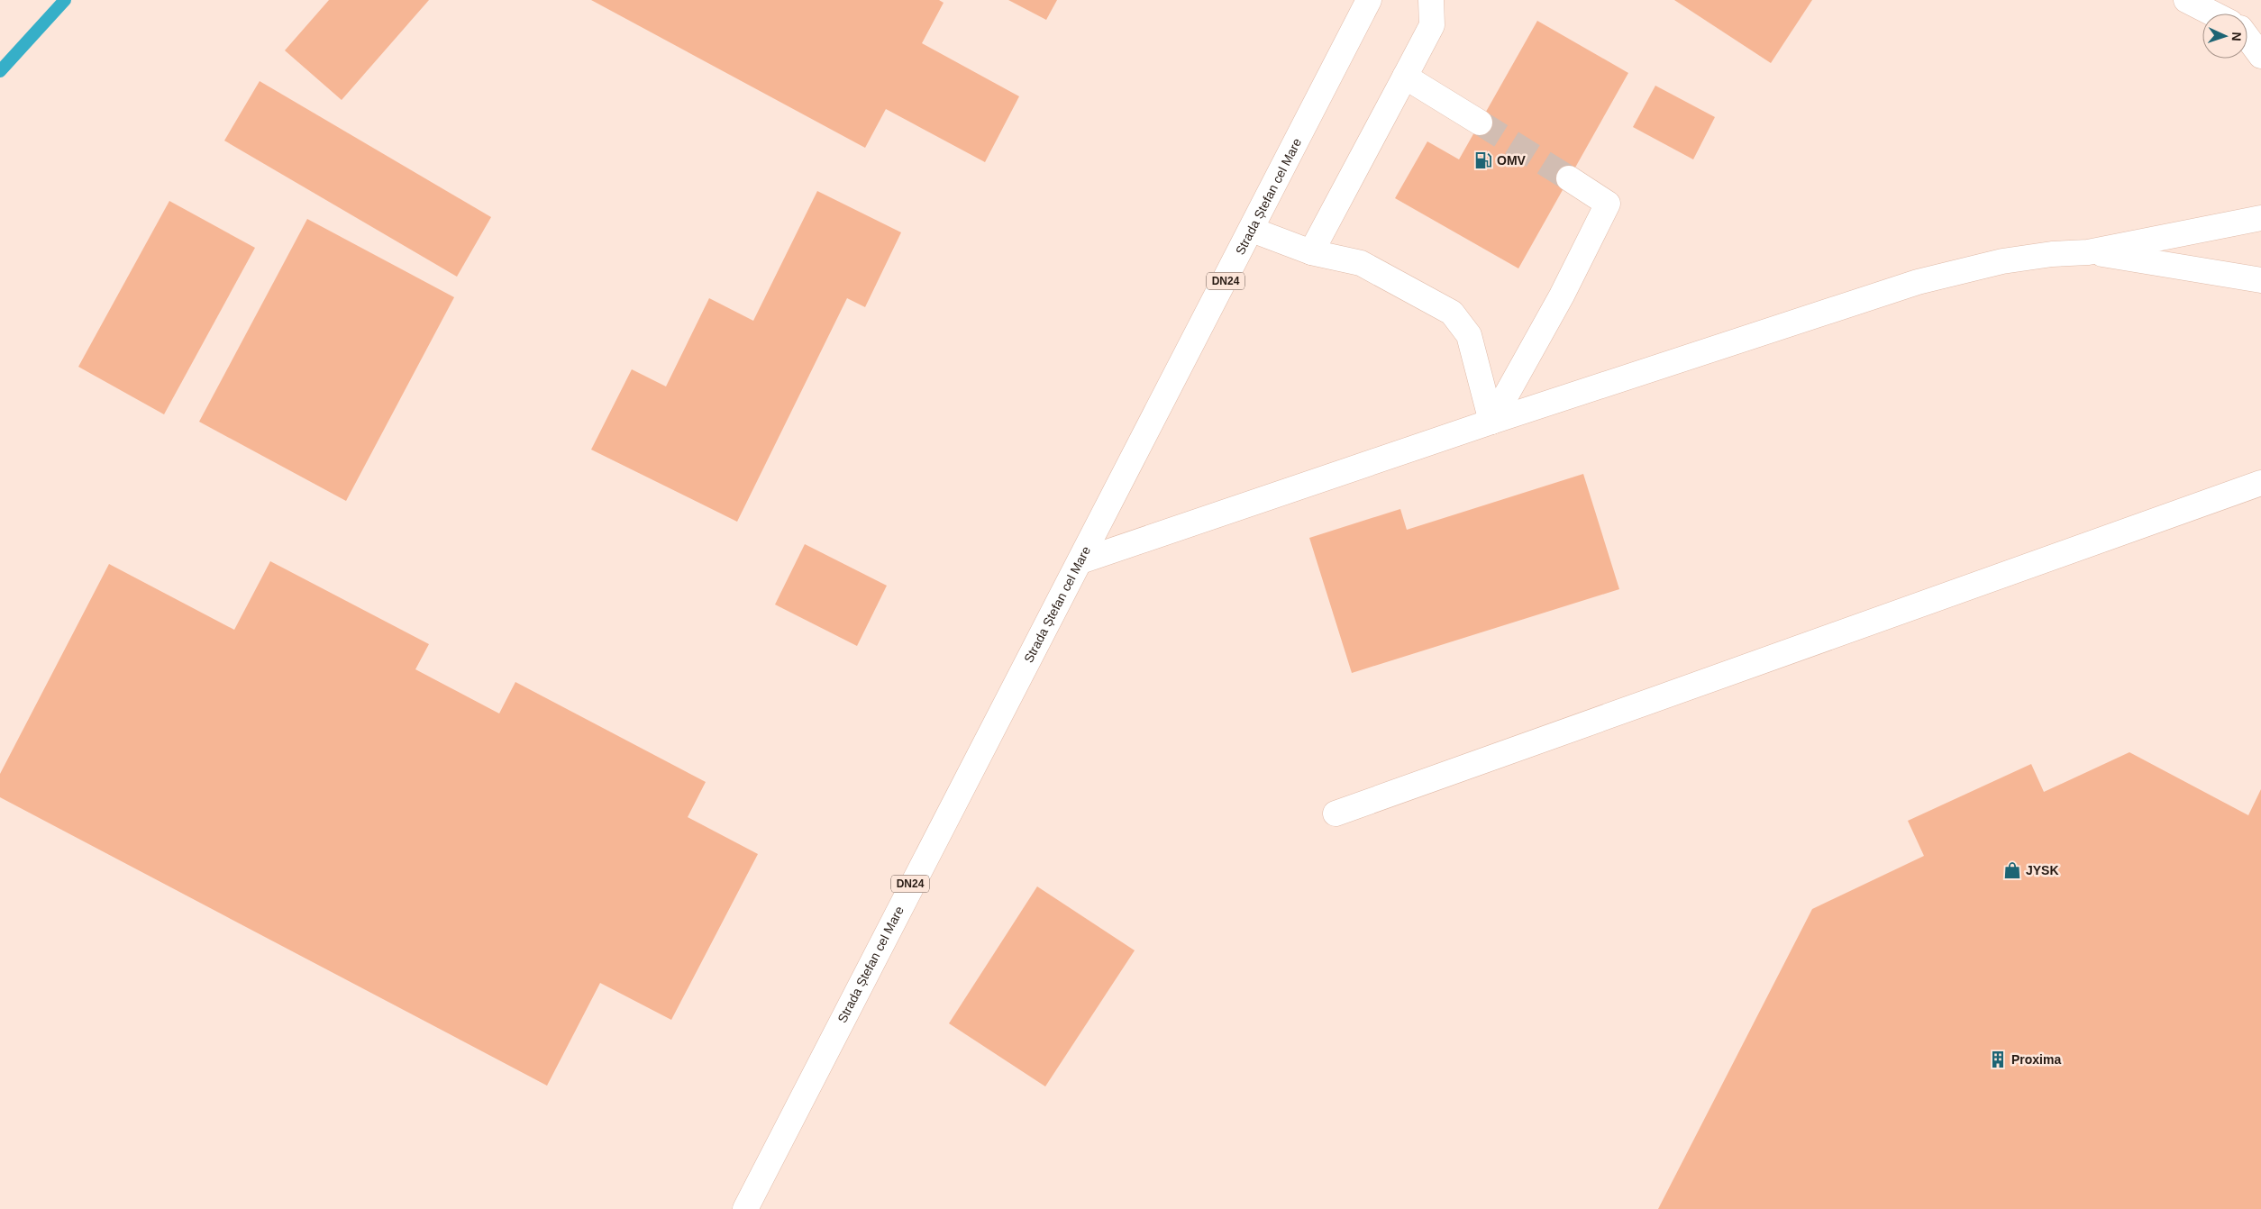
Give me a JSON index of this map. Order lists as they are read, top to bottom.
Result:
{
  "streets": {
    "main road": ["Strada Ștefan cel Mare", "DN24"]
  },
  "places": {
    "fuel station": ["OMV"],
    "shop": ["JYSK"],
    "building": ["Proxima"]
  },
  "north": "right"
}
